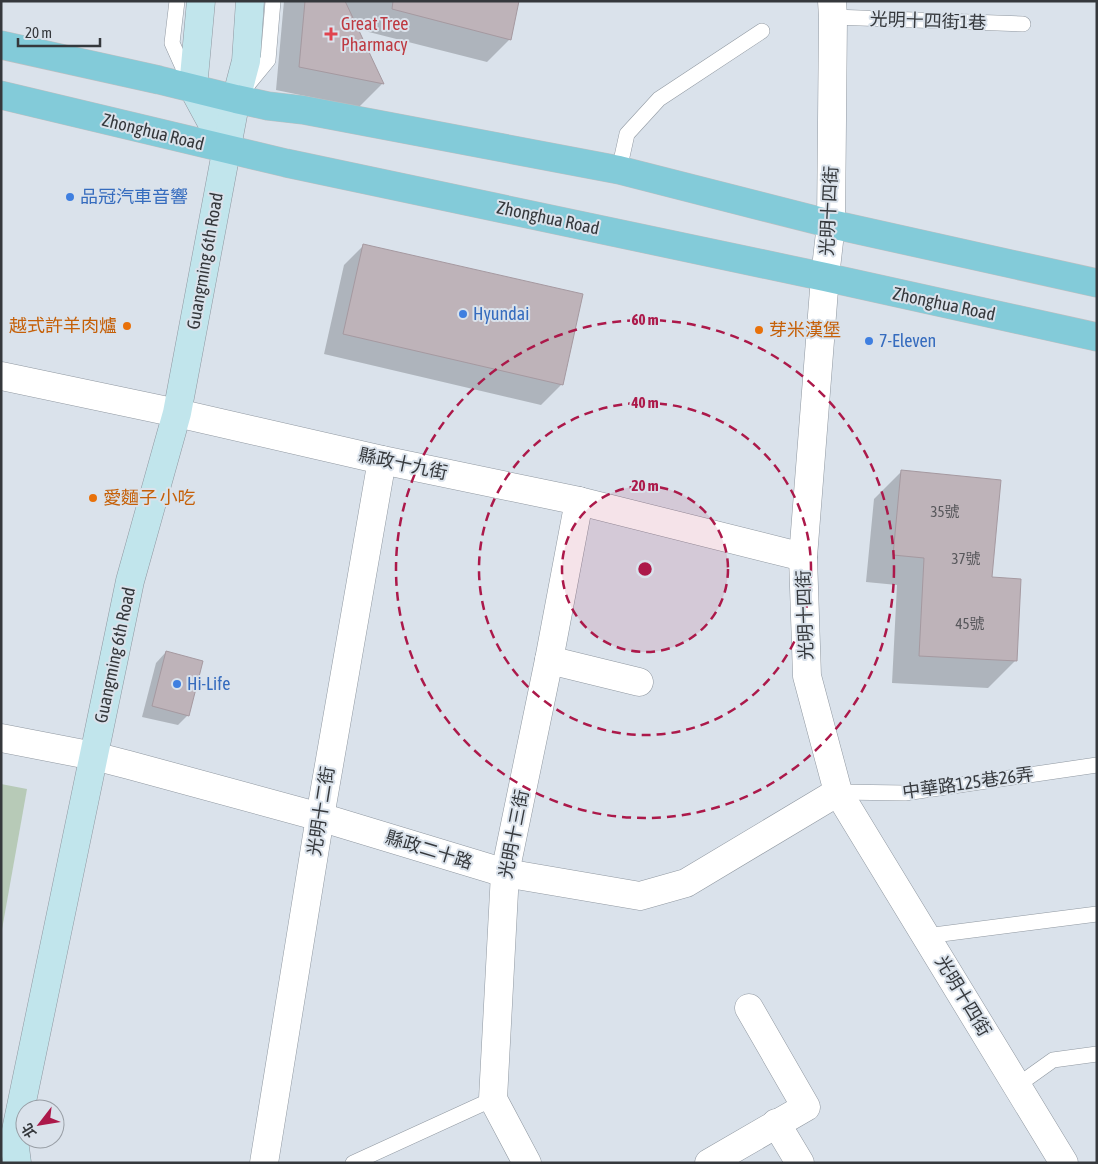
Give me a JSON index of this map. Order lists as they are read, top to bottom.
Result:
{
  "streets": {
    "main road": ["Zhonghua Road"],
    "street": [
      "光明十四街",
      "Guangming 6th Road",
      "縣政十九街",
      "光明十二街",
      "光明十三街",
      "縣政二十路"
    ],
    "lane": ["光明十四街1巷", "中華路125巷26弄"]
  },
  "crossings": [
    ["光明十四街1巷", "光明十四街"],
    ["Zhonghua Road", "光明十四街"],
    ["Zhonghua Road", "Guangming 6th Road"],
    ["光明十四街", "縣政十九街"],
    ["光明十四街", "中華路125巷26弄"],
    ["光明十四街", "縣政二十路"],
    ["Guangming 6th Road", "縣政十九街"],
    ["Guangming 6th Road", "縣政二十路"],
    ["縣政十九街", "光明十二街"],
    ["縣政十九街", "光明十三街"],
    ["中華路125巷26弄", "縣政二十路"],
    ["光明十二街", "縣政二十路"],
    ["光明十三街", "縣政二十路"]
  ],
  "places": {
    "health": ["Great Tree Pharmacy"],
    "other": [
      "品冠汽車音響",
      "Hyundai",
      "越式許羊肉爐",
      "芽米漢堡",
      "7-Eleven",
      "愛麵子 小吃",
      "Hi-Life"
    ]
  },
  "house_numbers": ["35號", "37號", "45號"],
  "scale_bar": "20 m",
  "north": "bottom left",
  "rings": ["60 m", "40 m", "20 m"]
}
